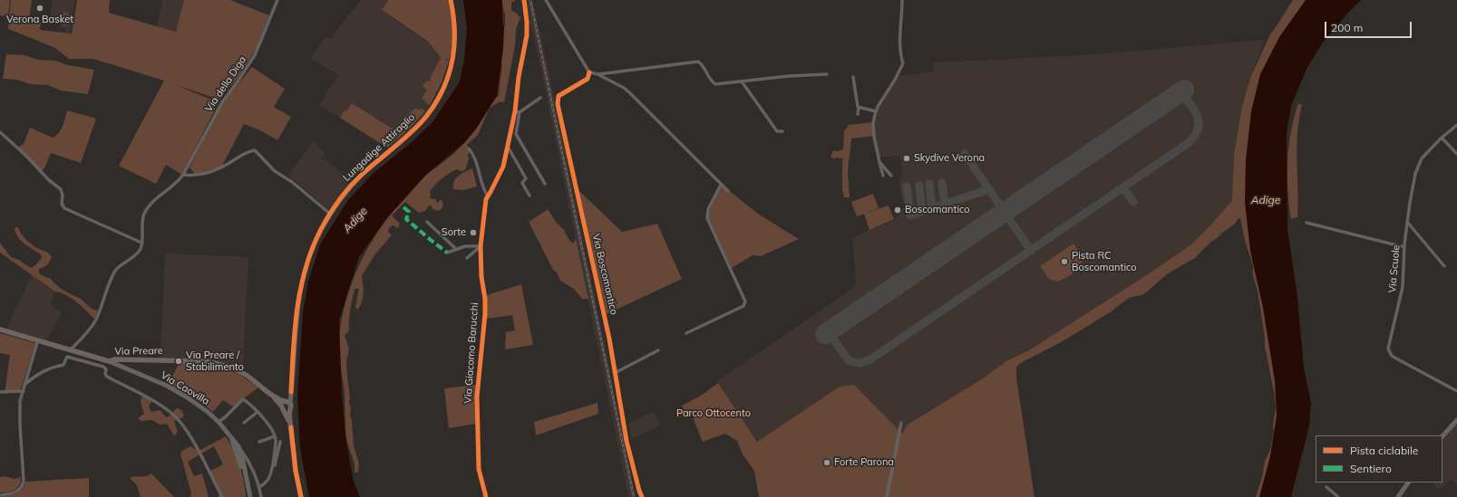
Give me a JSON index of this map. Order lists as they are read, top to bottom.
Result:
{
  "streets": {
    "main road": ["Lungadige Attiraglio", "Via Preare"],
    "street": [
      "Via della Diga",
      "Via Scuole",
      "Via Boscomantico",
      "Via Giacomo Barucchi",
      "Via Caovilla"
    ]
  },
  "crossings": [
    ["Via della Diga", "Via Preare"],
    ["Lungadige Attiraglio", "Via Preare"],
    ["Via Preare", "Via Caovilla"]
  ],
  "water": ["Adige"],
  "parks": ["Parco Ottocento"],
  "places": [
    "Verona Basket",
    "Skydive Verona",
    "Boscomantico",
    "Sorte",
    "Pista RC Boscomantico",
    "Via Preare / Stabilimento",
    "Forte Parona"
  ],
  "legend": ["Pista ciclabile", "Sentiero"],
  "scale_bar": "200 m"
}
